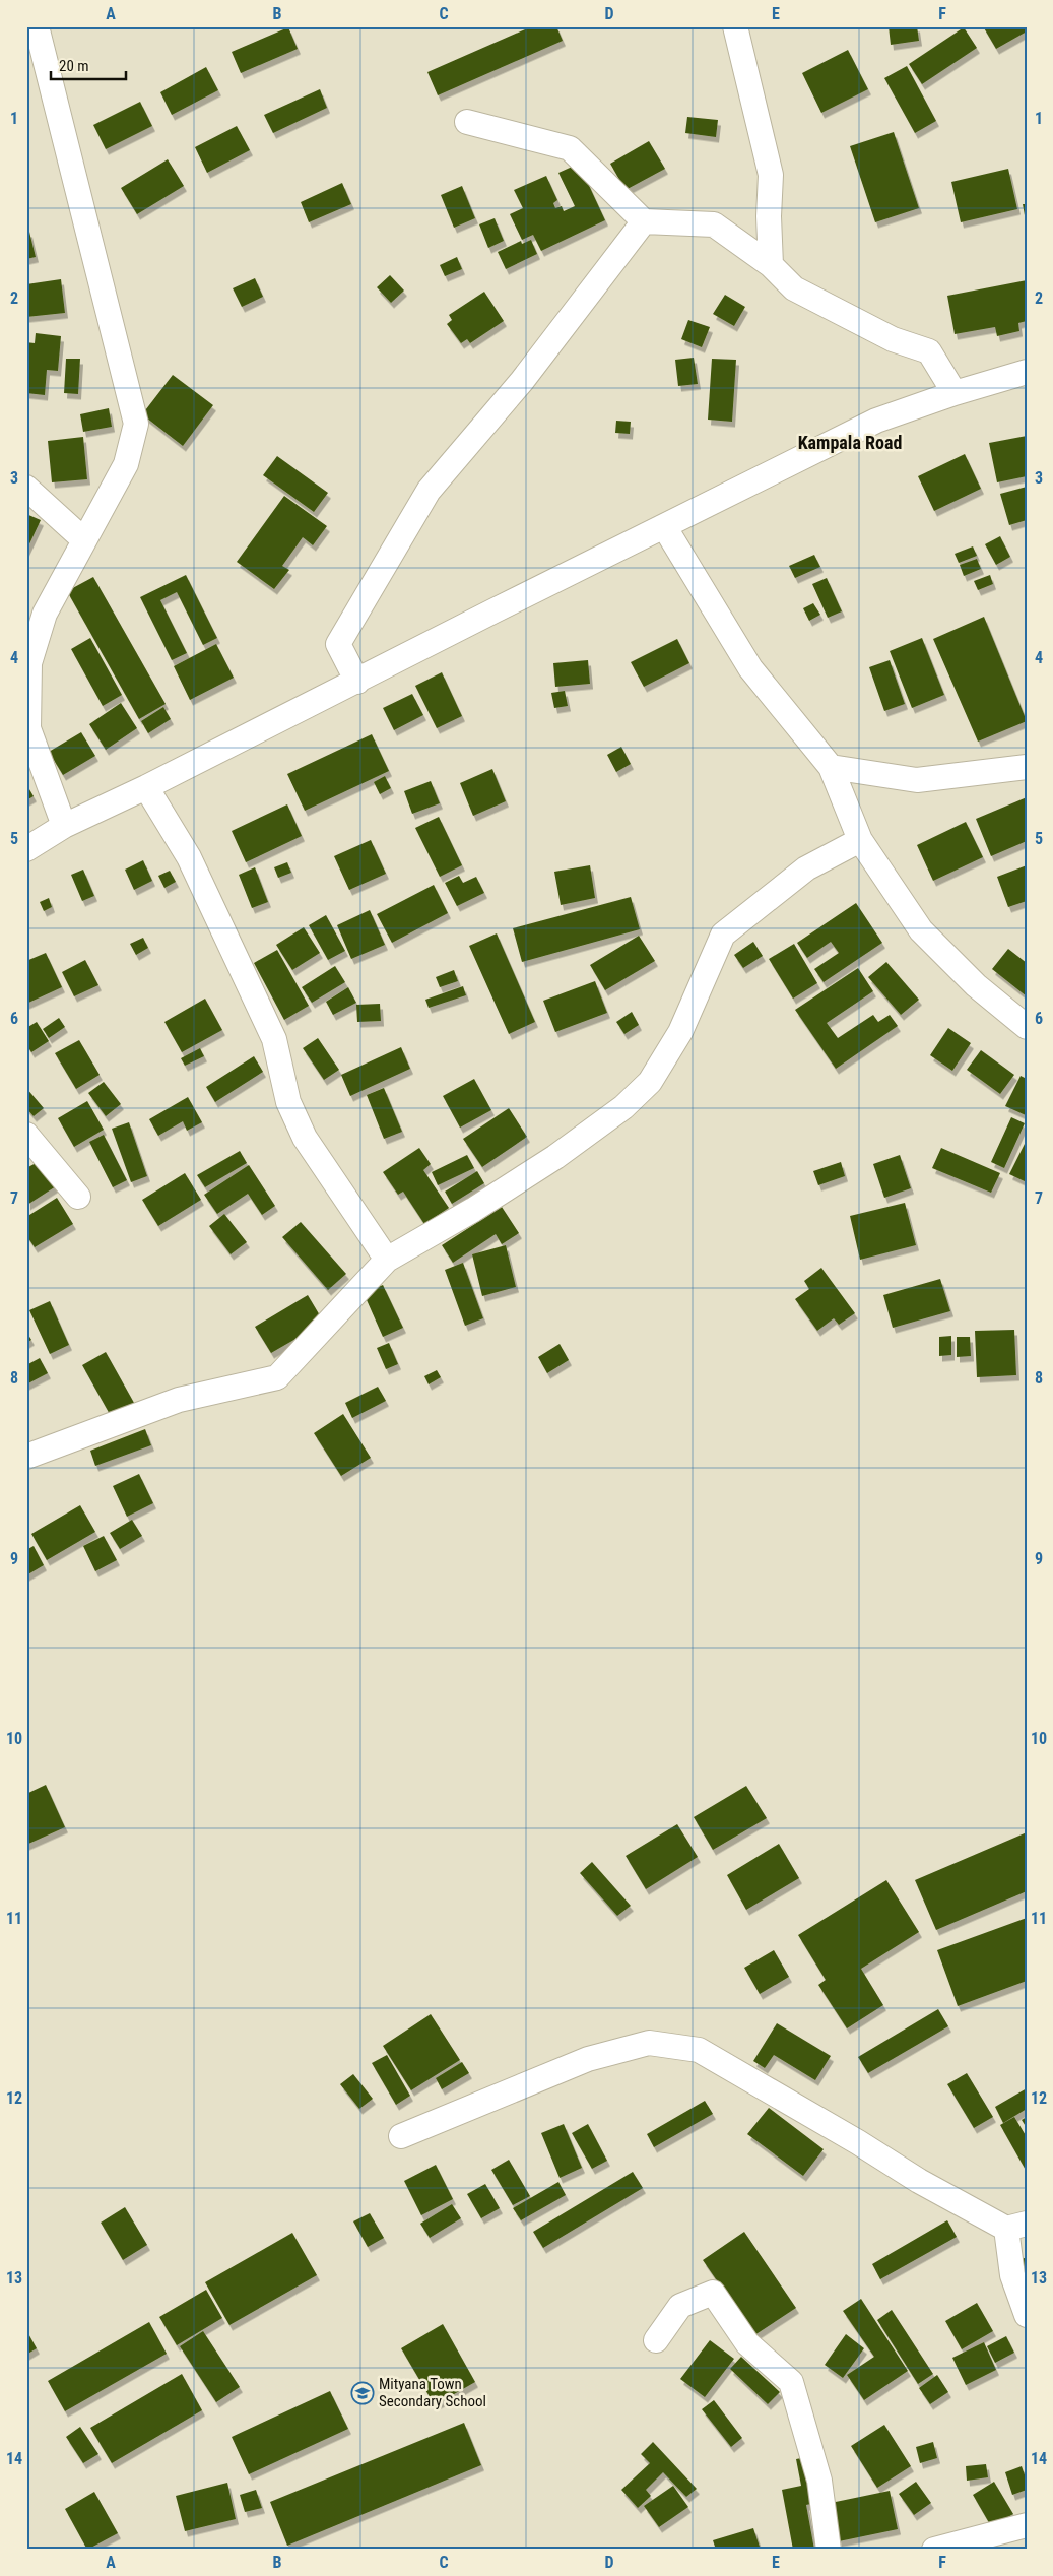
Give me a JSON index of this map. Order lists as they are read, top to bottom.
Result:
{
  "districts": ["Kampala Road"],
  "places": {
    "school or university": ["Mityana Town Secondary School"]
  },
  "scale_bar": "20 m",
  "grid": {
    "columns": [
      "A",
      "B",
      "C",
      "D",
      "E",
      "F"
    ],
    "rows": [
      "1",
      "2",
      "3",
      "4",
      "5",
      "6",
      "7",
      "8",
      "9",
      "10",
      "11",
      "12",
      "13",
      "14"
    ]
  }
}
